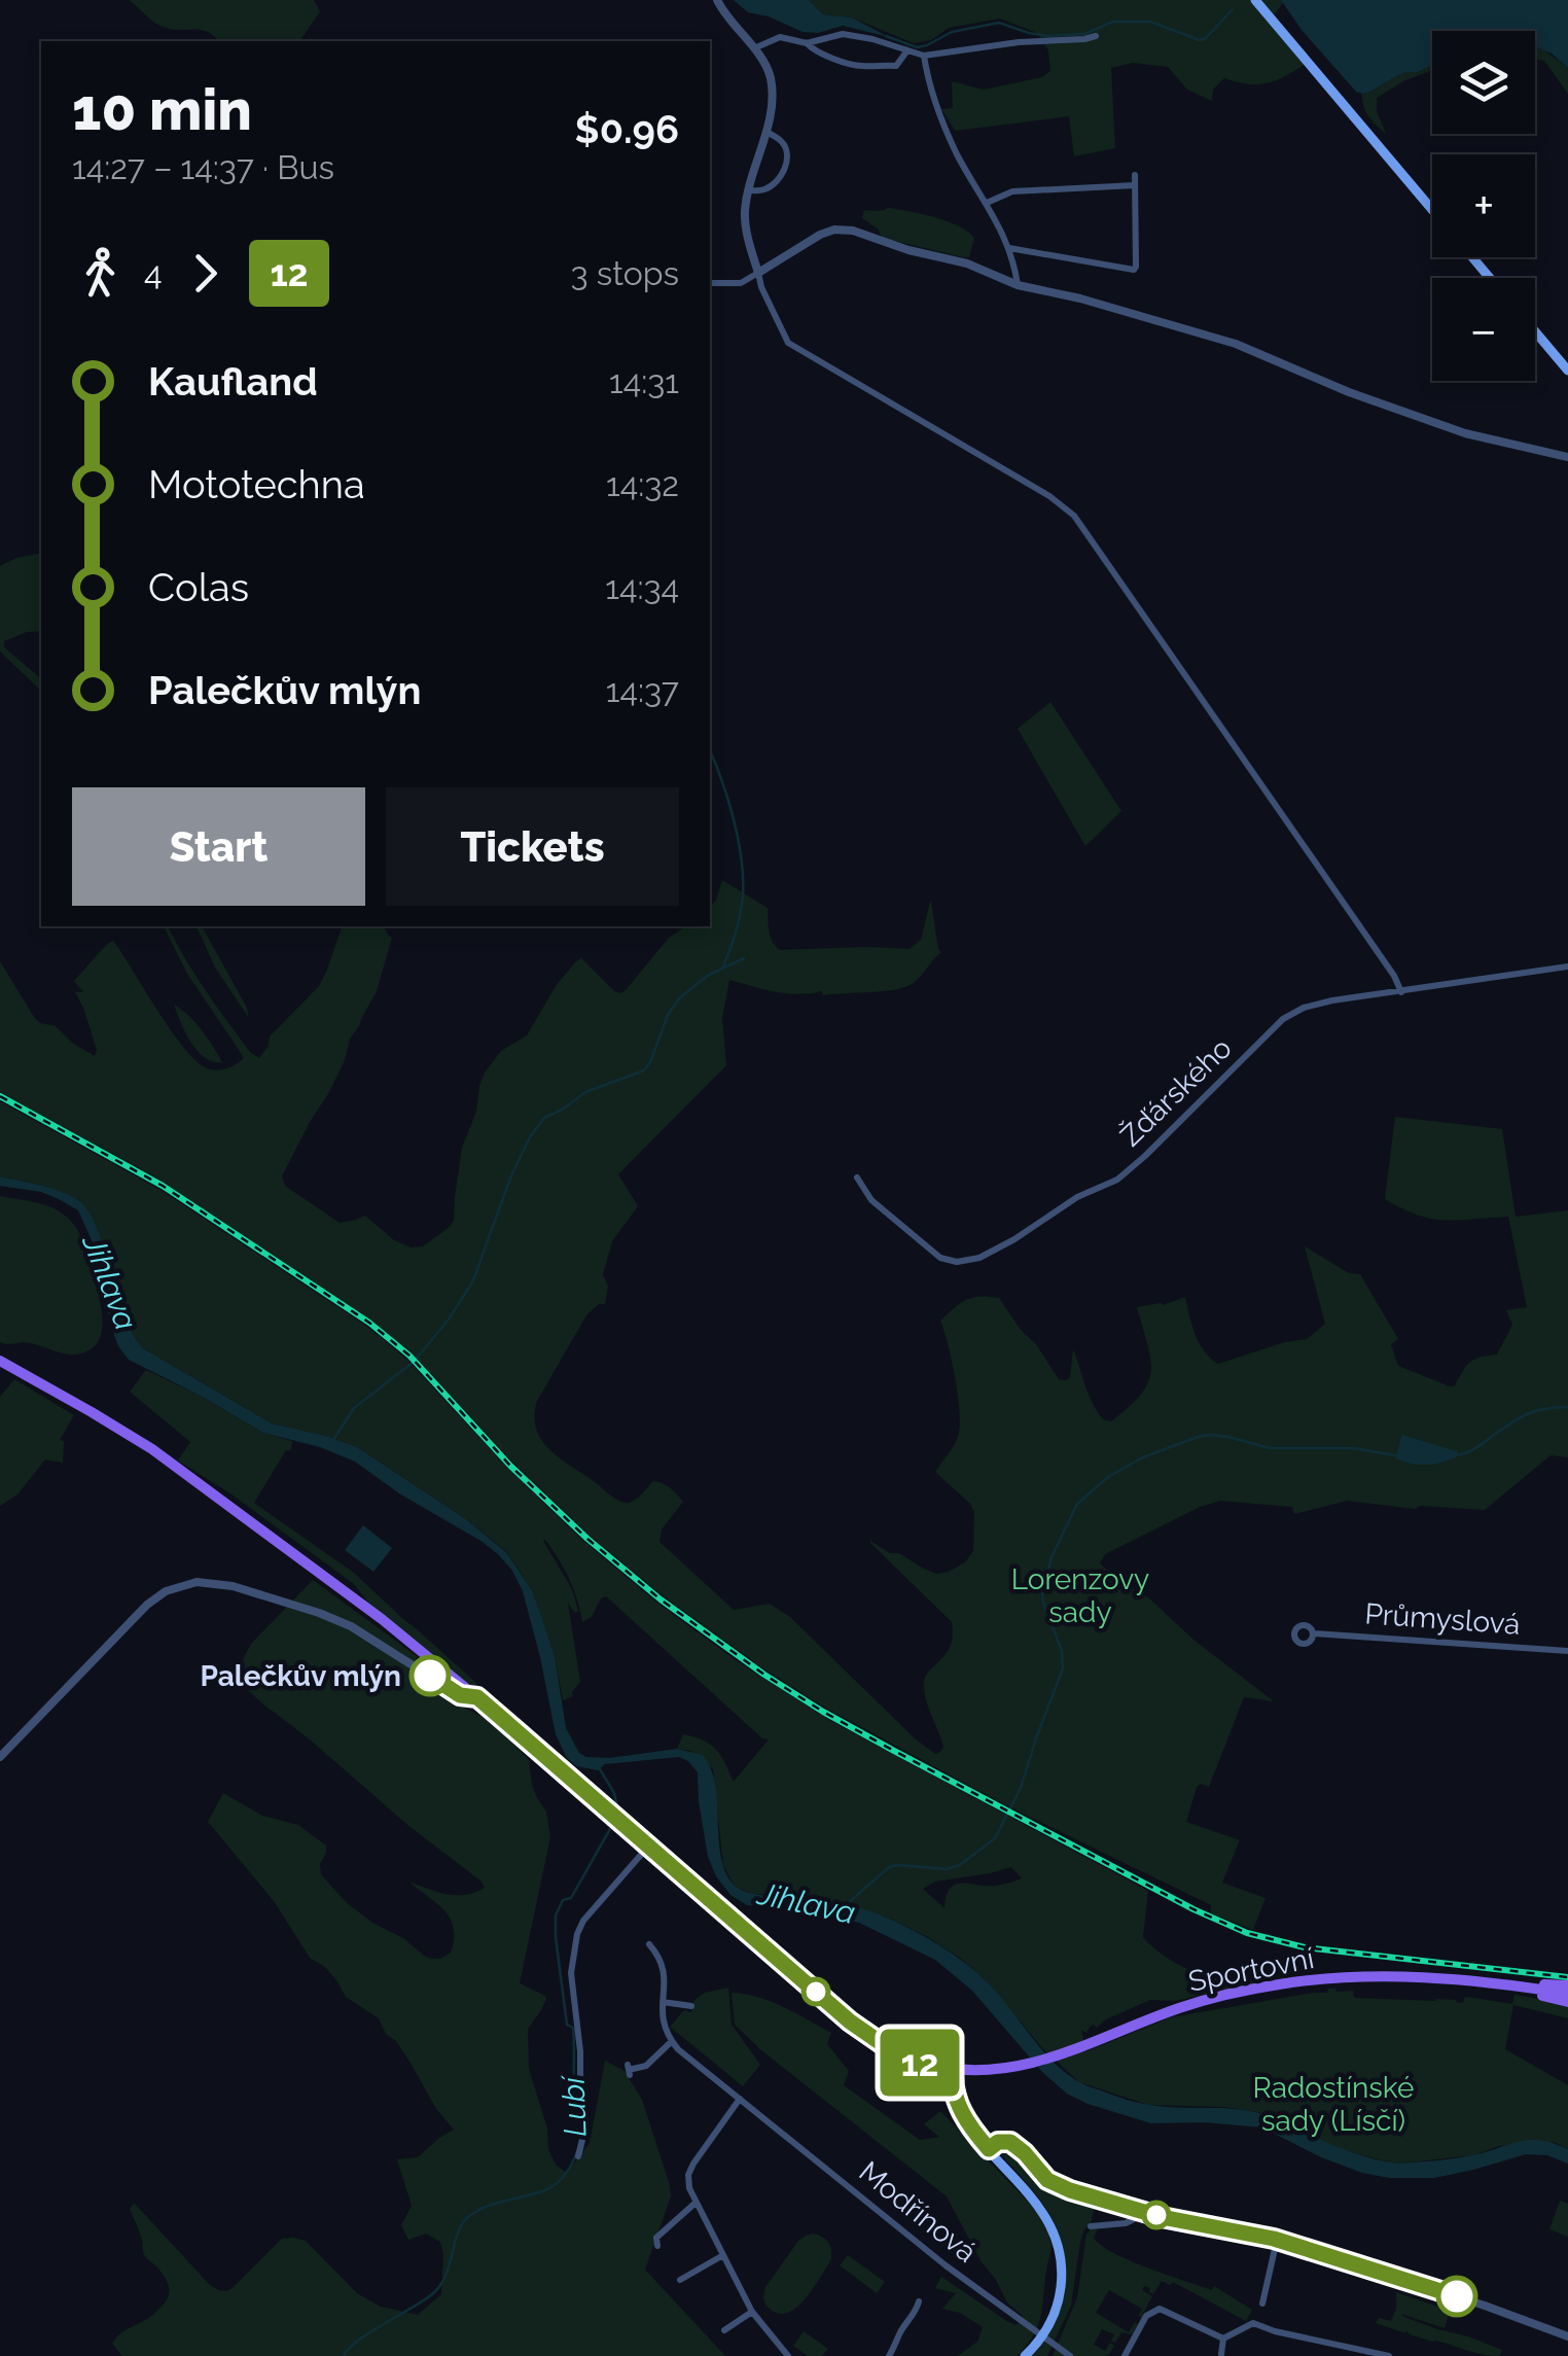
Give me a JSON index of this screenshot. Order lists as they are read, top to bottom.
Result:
{
  "streets": {
    "main road": ["Sportovní"],
    "street": ["Žďárského", "Průmyslová", "Modřínová"]
  },
  "water": ["Jihlava", "Lubí"],
  "parks": ["Lorenzovy sady", "Radostínské sady (Lísčí)"],
  "places": ["Palečkův mlýn"],
  "lines": ["bus line 12"],
  "page": {
    "on_map": "12",
    "map_buttons": ["+", "−"],
    "heading": ["10 min", "14:27 – 14:37 · Bus", "$0.96"],
    "legs": ["4", "12", "3 stops"],
    "list": [
      {
        "name": "Kaufland",
        "value": "14:31"
      },
      {
        "name": "Mototechna",
        "value": "14:32"
      },
      {
        "name": "Colas",
        "value": "14:34"
      },
      {
        "name": "Palečkův mlýn",
        "value": "14:37"
      }
    ],
    "buttons": ["Start", "Tickets"]
  }
}
